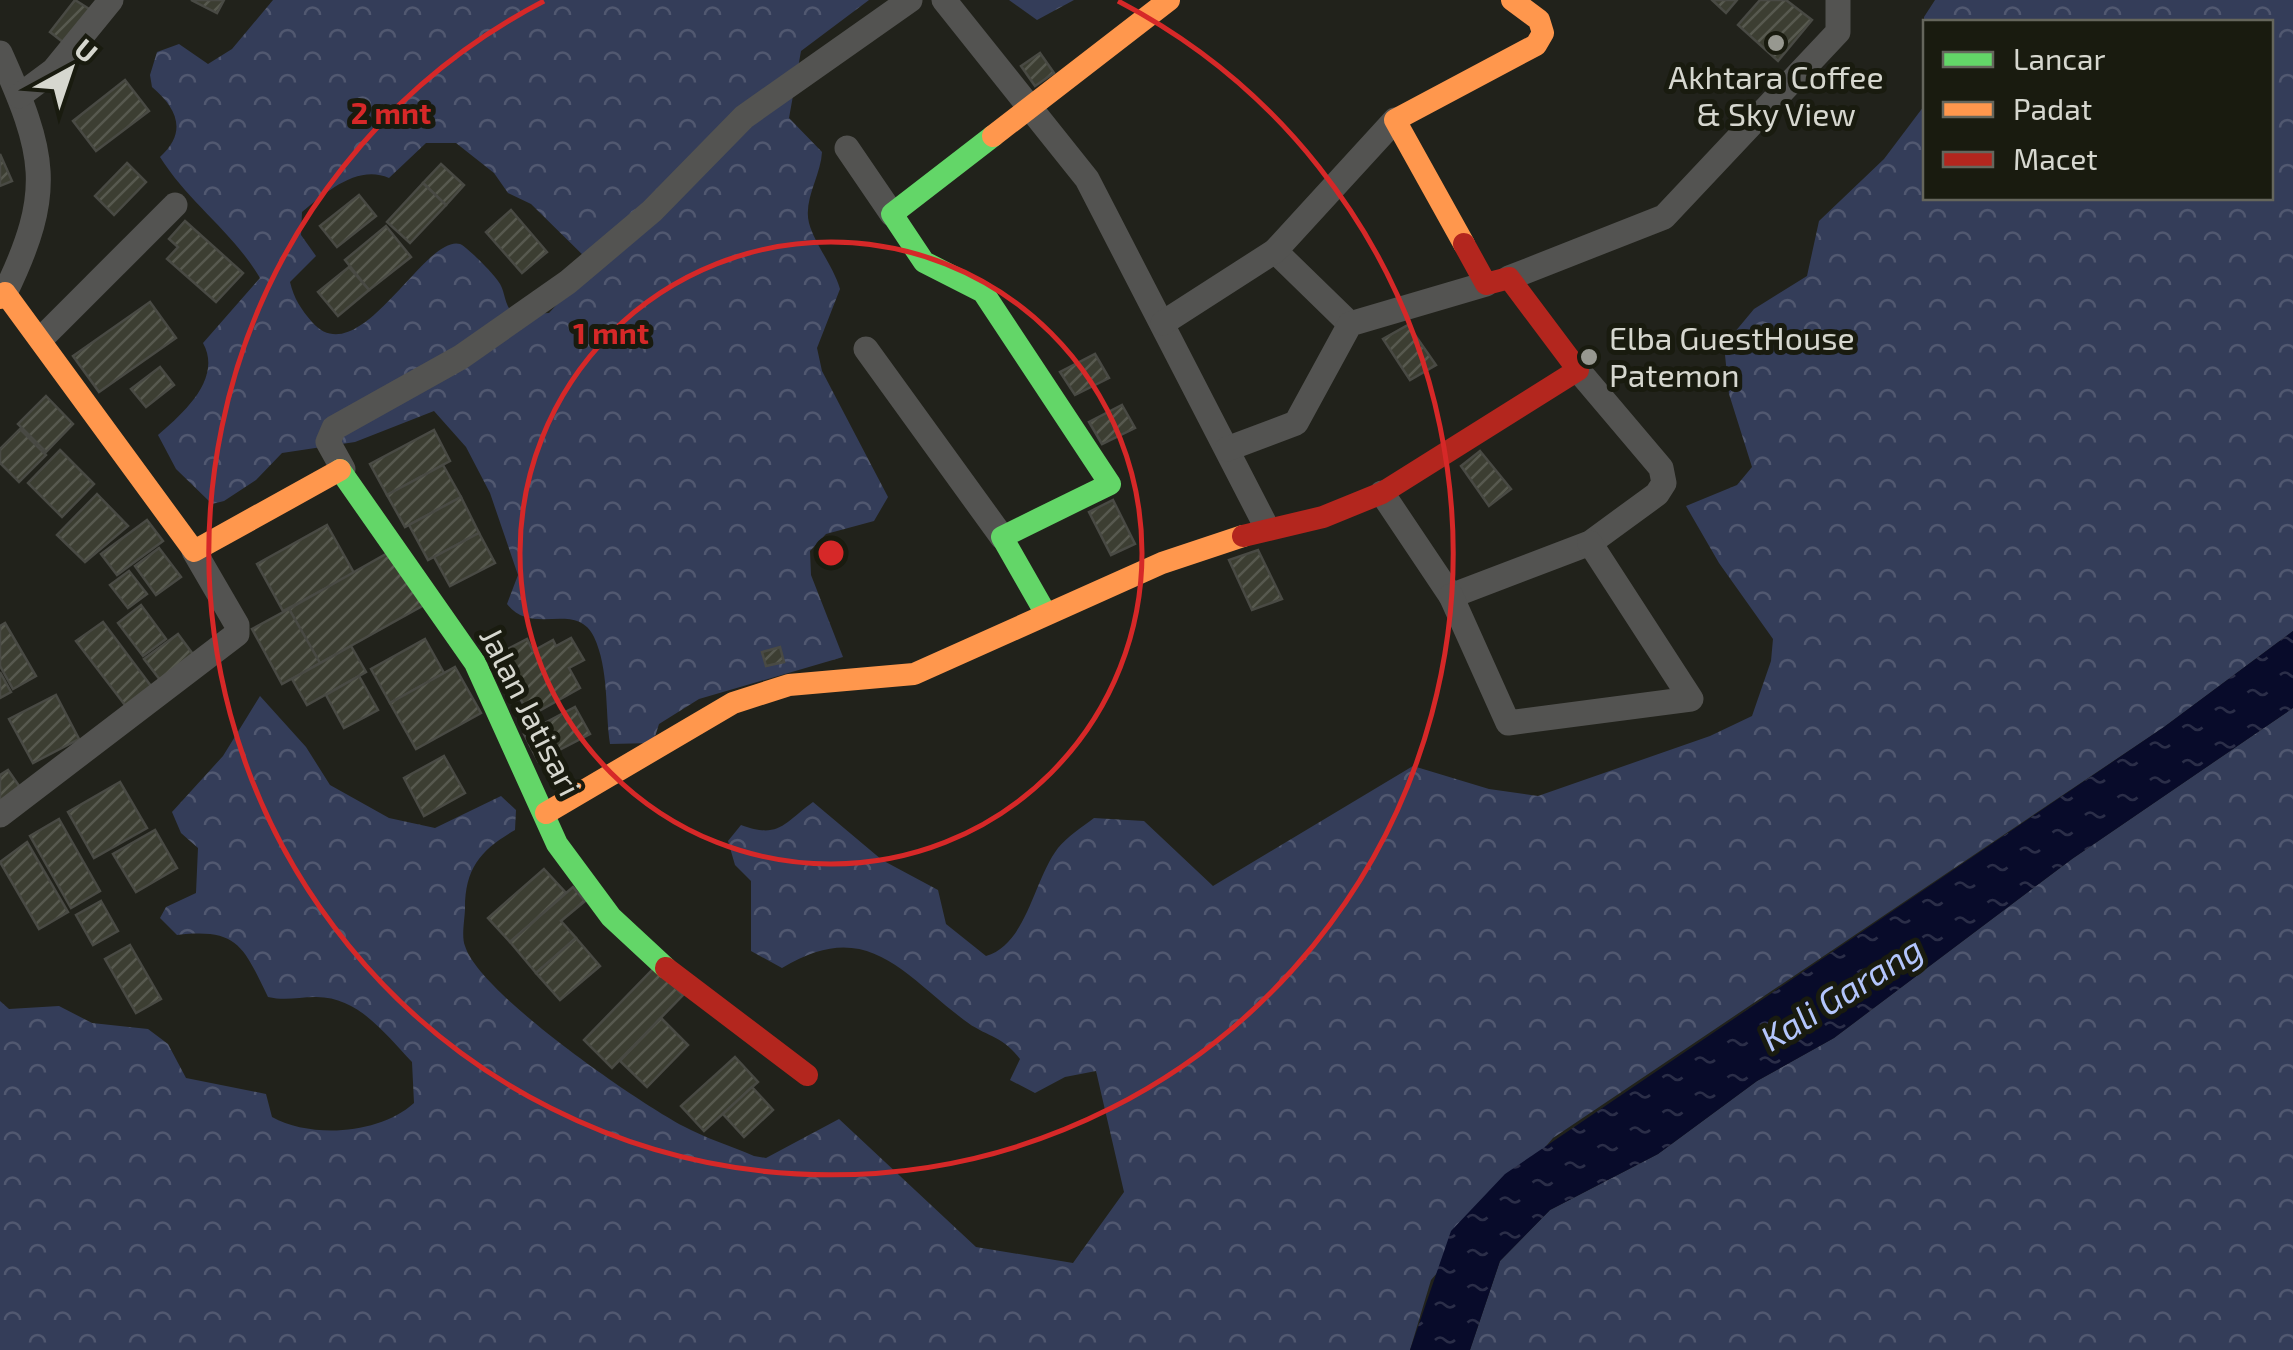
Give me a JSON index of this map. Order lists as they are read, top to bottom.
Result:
{
  "streets": {
    "street": ["Jalan Jatisari"]
  },
  "water": ["Kali Garang"],
  "places": ["Akhtara Coffee & Sky View", "Elba GuestHouse Patemon"],
  "legend": ["Lancar", "Padat", "Macet"],
  "north": "top right",
  "rings": ["2 mnt", "1 mnt"]
}
